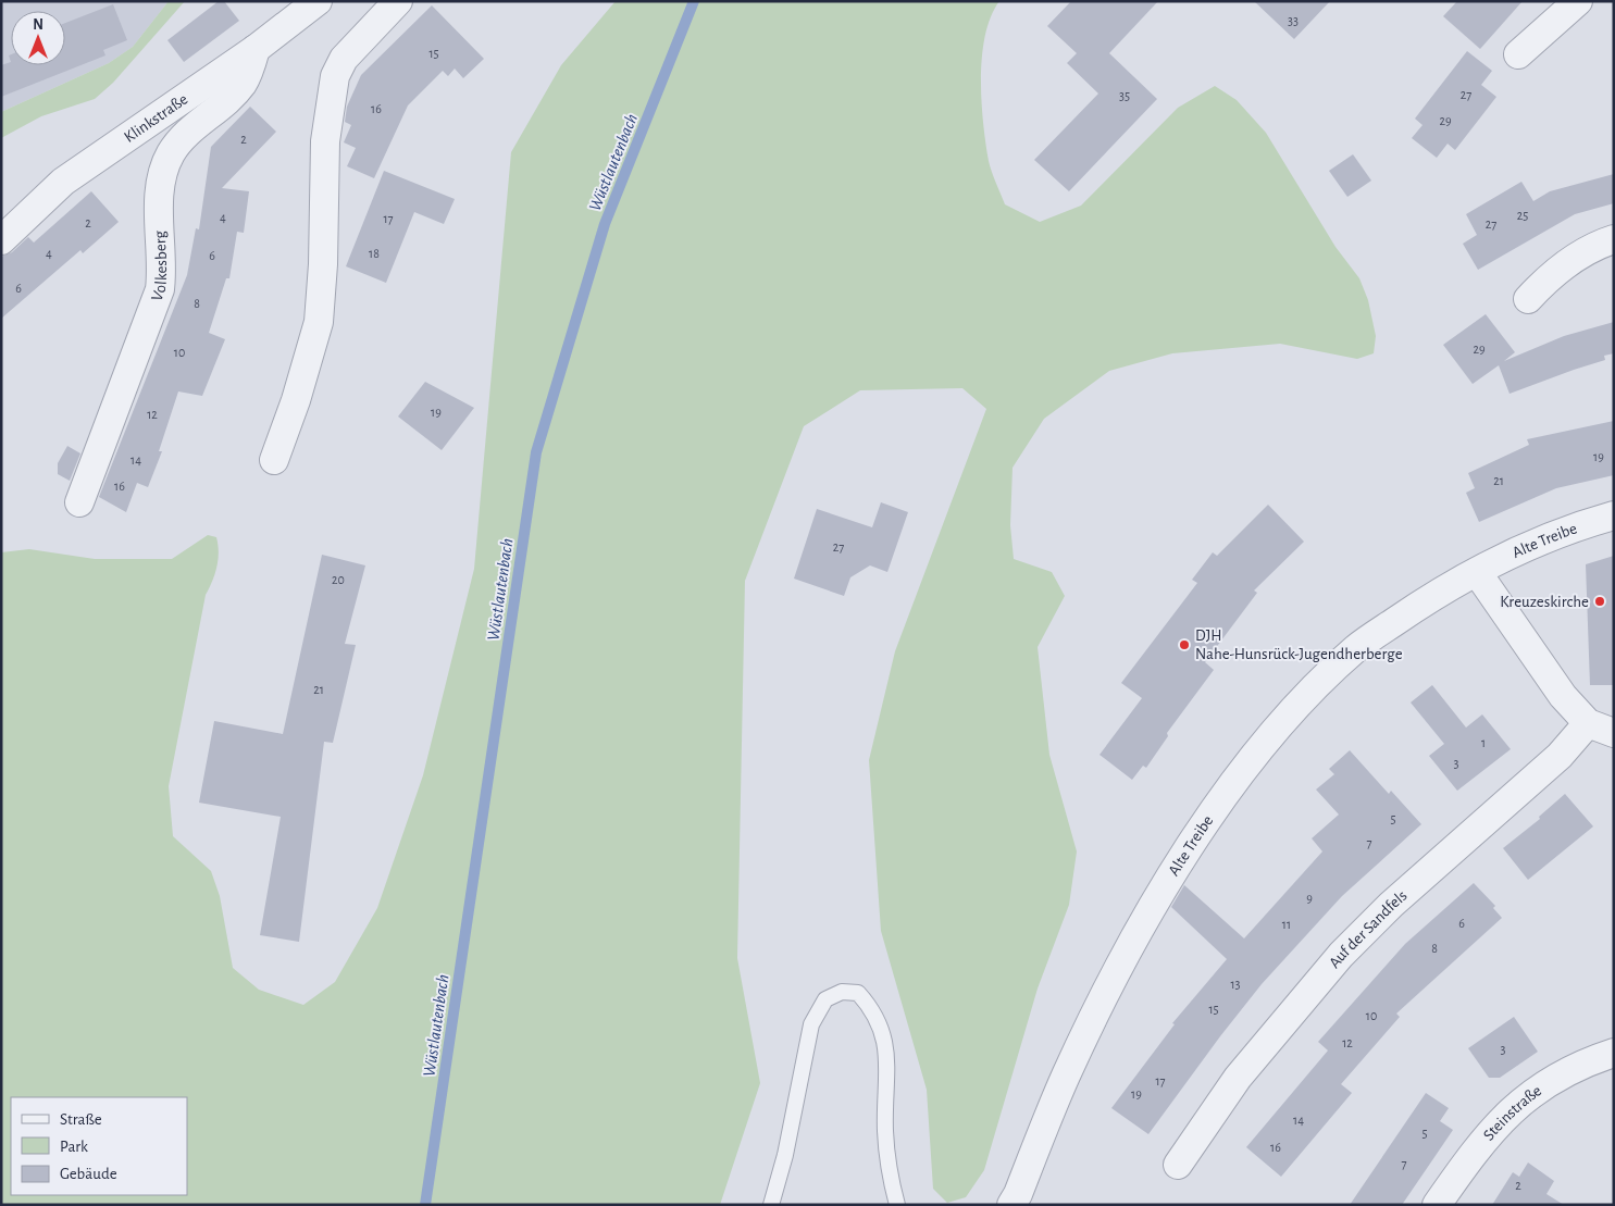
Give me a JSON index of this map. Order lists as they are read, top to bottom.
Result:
{
  "streets": {
    "street": [
      "Klinkstraße",
      "Volkesberg",
      "Alte Treibe",
      "Auf der Sandfels",
      "Steinstraße"
    ]
  },
  "crossings": [
    ["Klinkstraße", "Volkesberg"]
  ],
  "water": ["Wüstlautenbach"],
  "places": ["Kreuzeskirche", "DJH Nahe-Hunsrück-Jugendherberge"],
  "house_numbers": [
    "33",
    "15",
    "27",
    "35",
    "16",
    "29",
    "2",
    "25",
    "4",
    "17",
    "2",
    "27",
    "4",
    "18",
    "6",
    "6",
    "8",
    "29",
    "10",
    "19",
    "12",
    "19",
    "14",
    "21",
    "16",
    "27",
    "20",
    "21",
    "1",
    "3",
    "5",
    "7",
    "9",
    "6",
    "11",
    "8",
    "13",
    "15",
    "10",
    "12",
    "3",
    "17",
    "19",
    "14",
    "5",
    "16",
    "7",
    "2"
  ],
  "legend": ["Straße", "Park", "Gebäude"],
  "north": "top"
}
